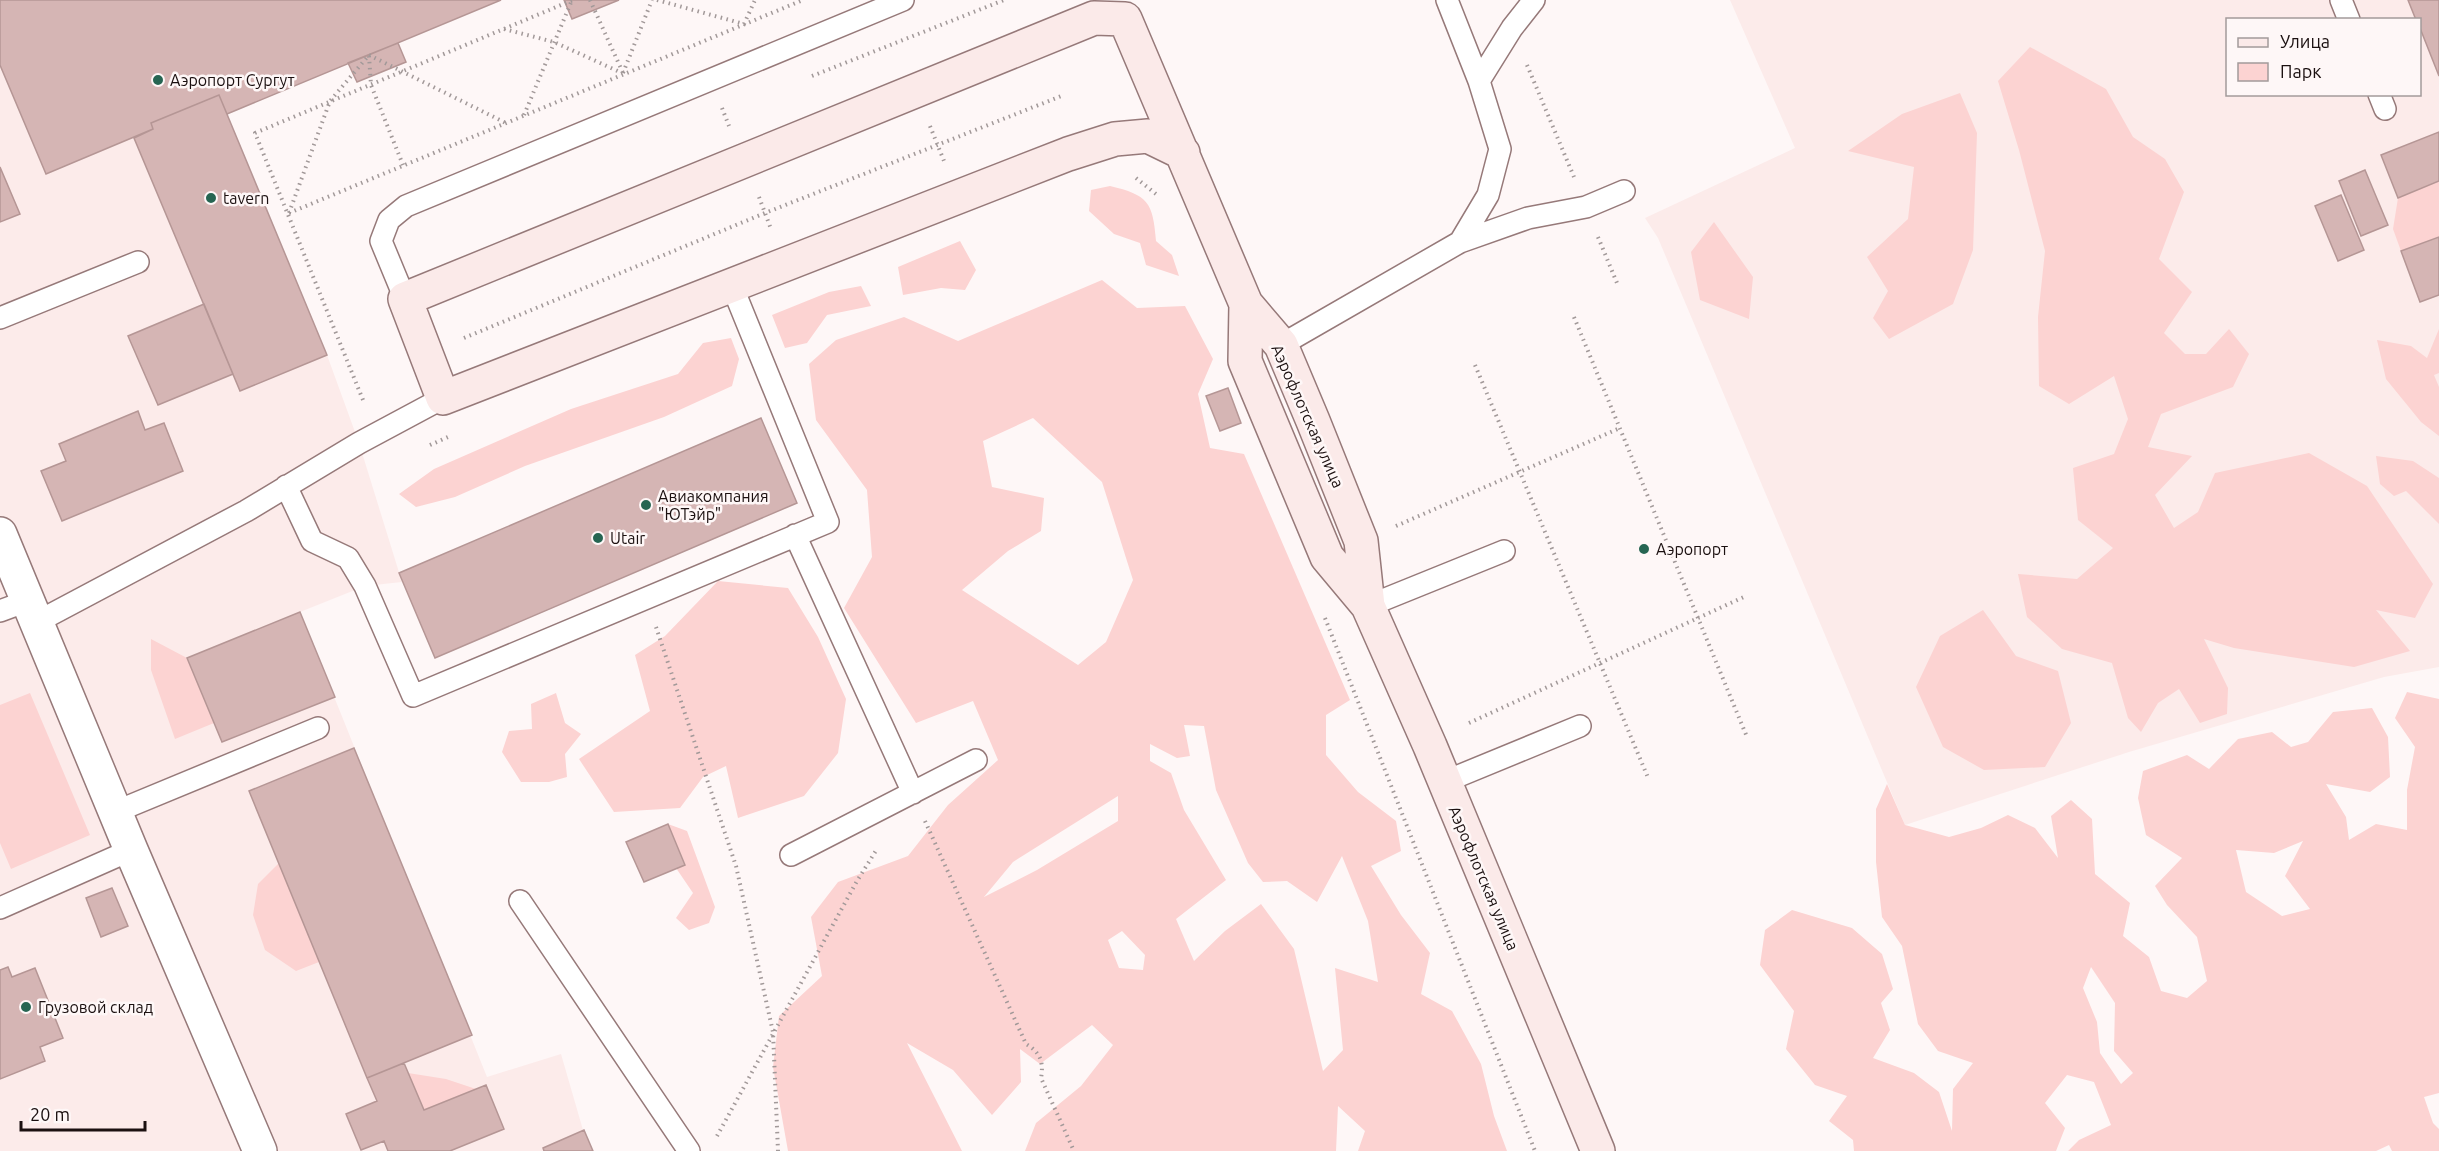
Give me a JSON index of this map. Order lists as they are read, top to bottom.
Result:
{
  "streets": {
    "main road": ["Аэрофлотская улица"]
  },
  "places": [
    "Аэропорт Сургут",
    "tavern",
    "Авиакомпания \"ЮТэйр\"",
    "Utair",
    "Аэропорт",
    "Грузовой склад"
  ],
  "legend": ["Улица", "Парк"],
  "scale_bar": "20 m"
}
